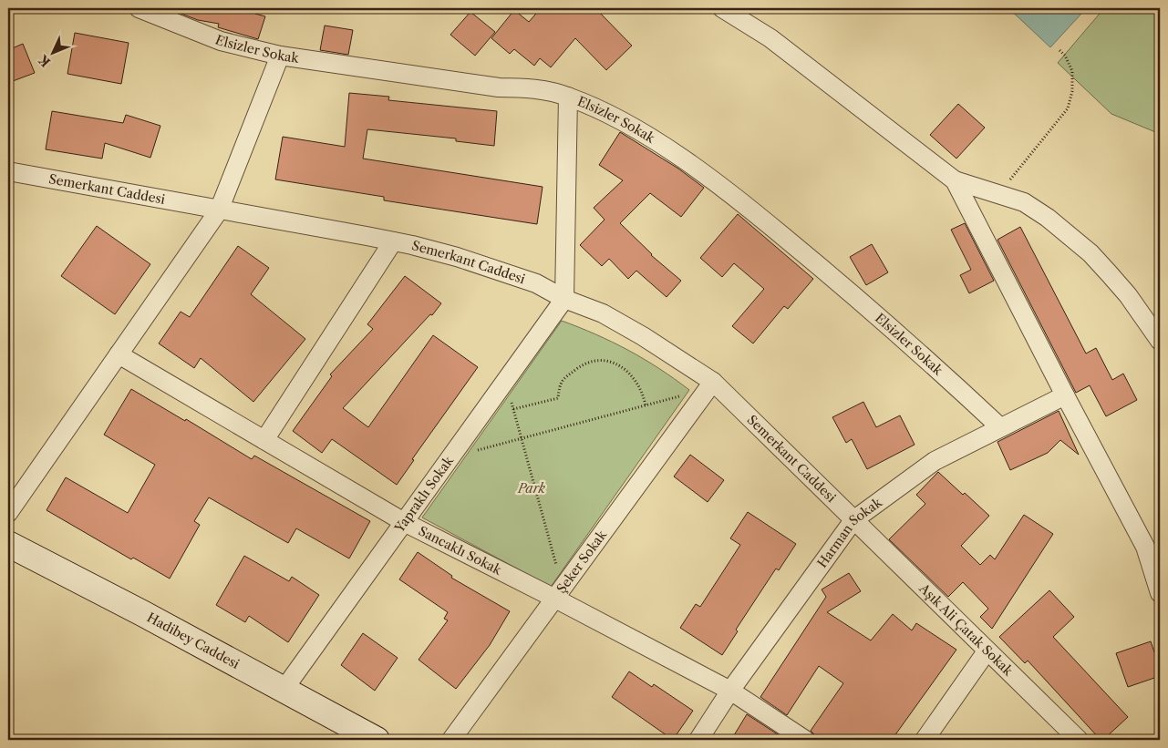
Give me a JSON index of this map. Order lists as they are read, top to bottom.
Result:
{
  "streets": {
    "main road": ["Hadibey Caddesi"],
    "street": [
      "Elsizler Sokak",
      "Semerkant Caddesi",
      "Yapraklı Sokak",
      "Harman Sokak",
      "Sancaklı Sokak",
      "Şeker Sokak",
      "Aşık Ali Çatak Sokak"
    ]
  },
  "crossings": [
    ["Elsizler Sokak", "Harman Sokak"],
    ["Semerkant Caddesi", "Yapraklı Sokak"],
    ["Semerkant Caddesi", "Harman Sokak"],
    ["Semerkant Caddesi", "Şeker Sokak"],
    ["Semerkant Caddesi", "Aşık Ali Çatak Sokak"],
    ["Yapraklı Sokak", "Sancaklı Sokak"],
    ["Yapraklı Sokak", "Hadibey Caddesi"],
    ["Harman Sokak", "Sancaklı Sokak"],
    ["Harman Sokak", "Aşık Ali Çatak Sokak"],
    ["Sancaklı Sokak", "Şeker Sokak"]
  ],
  "parks": ["Park"],
  "north": "bottom left"
}
